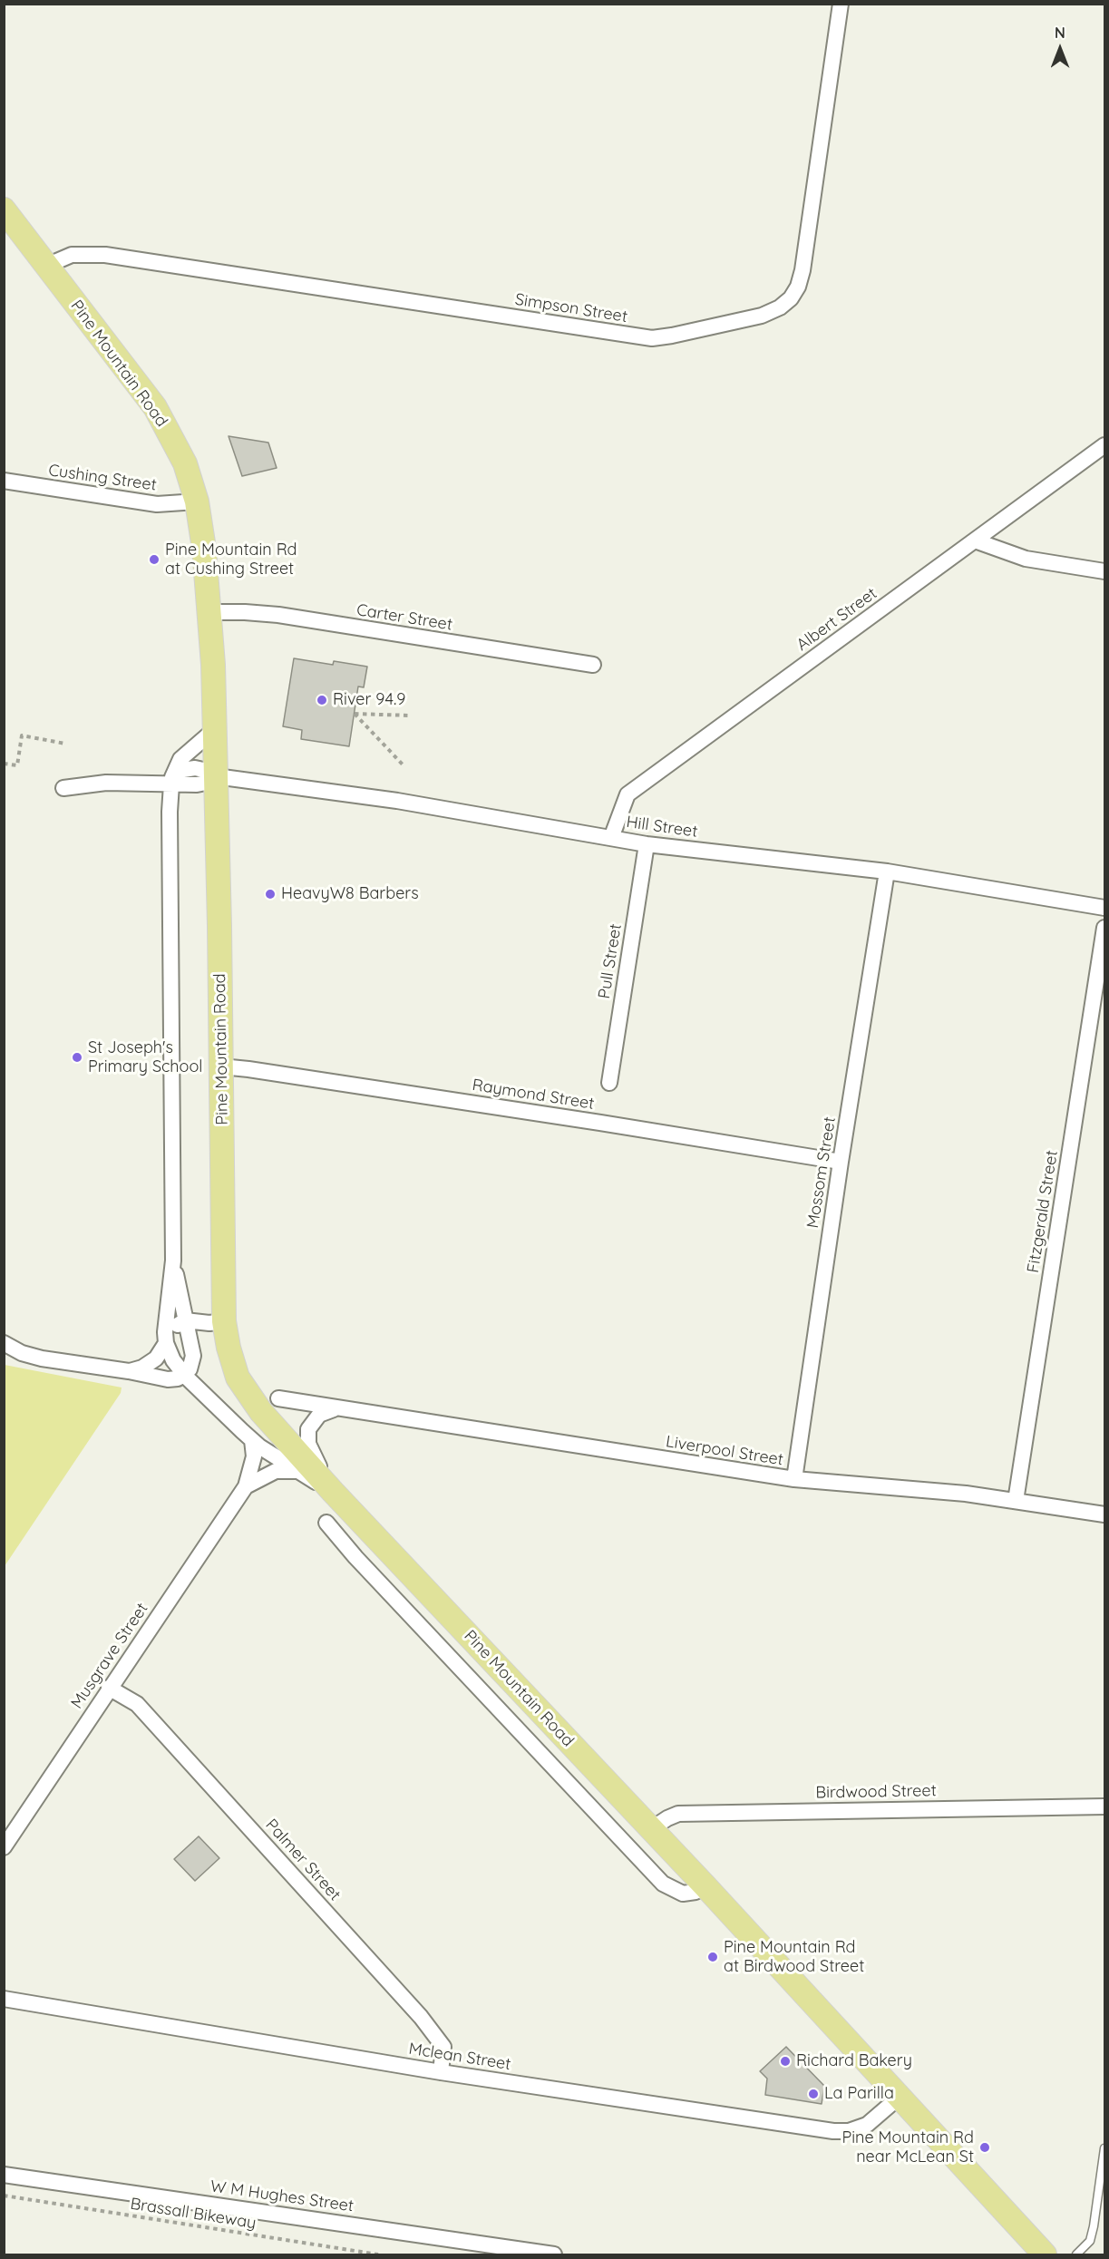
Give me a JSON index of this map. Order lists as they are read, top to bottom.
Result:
{
  "streets": {
    "main road": ["Pine Mountain Road"],
    "street": [
      "Simpson Street",
      "Cushing Street",
      "Carter Street",
      "Albert Street",
      "Hill Street",
      "Pull Street",
      "Raymond Street",
      "Mossom Street",
      "Fitzgerald Street",
      "Liverpool Street",
      "Musgrave Street",
      "Birdwood Street",
      "Palmer Street",
      "Mclean Street",
      "W M Hughes Street"
    ],
    "path": ["Brassall Bikeway"]
  },
  "crossings": [
    ["Simpson Street", "Pine Mountain Road"],
    ["Pine Mountain Road", "Cushing Street"],
    ["Pine Mountain Road", "Carter Street"],
    ["Pine Mountain Road", "Hill Street"],
    ["Pine Mountain Road", "Raymond Street"],
    ["Pine Mountain Road", "Liverpool Street"],
    ["Pine Mountain Road", "Musgrave Street"],
    ["Pine Mountain Road", "Birdwood Street"],
    ["Pine Mountain Road", "Mclean Street"],
    ["Albert Street", "Hill Street"],
    ["Hill Street", "Pull Street"],
    ["Hill Street", "Mossom Street"],
    ["Raymond Street", "Mossom Street"],
    ["Mossom Street", "Liverpool Street"],
    ["Fitzgerald Street", "Liverpool Street"],
    ["Musgrave Street", "Palmer Street"],
    ["Palmer Street", "Mclean Street"]
  ],
  "places": [
    "Pine Mountain Rd at Cushing Street",
    "River 94.9",
    "HeavyW8 Barbers",
    "St Joseph's Primary School",
    "Pine Mountain Rd at Birdwood Street",
    "Richard Bakery",
    "La Parilla",
    "Pine Mountain Rd near McLean St"
  ],
  "north": "top"
}
